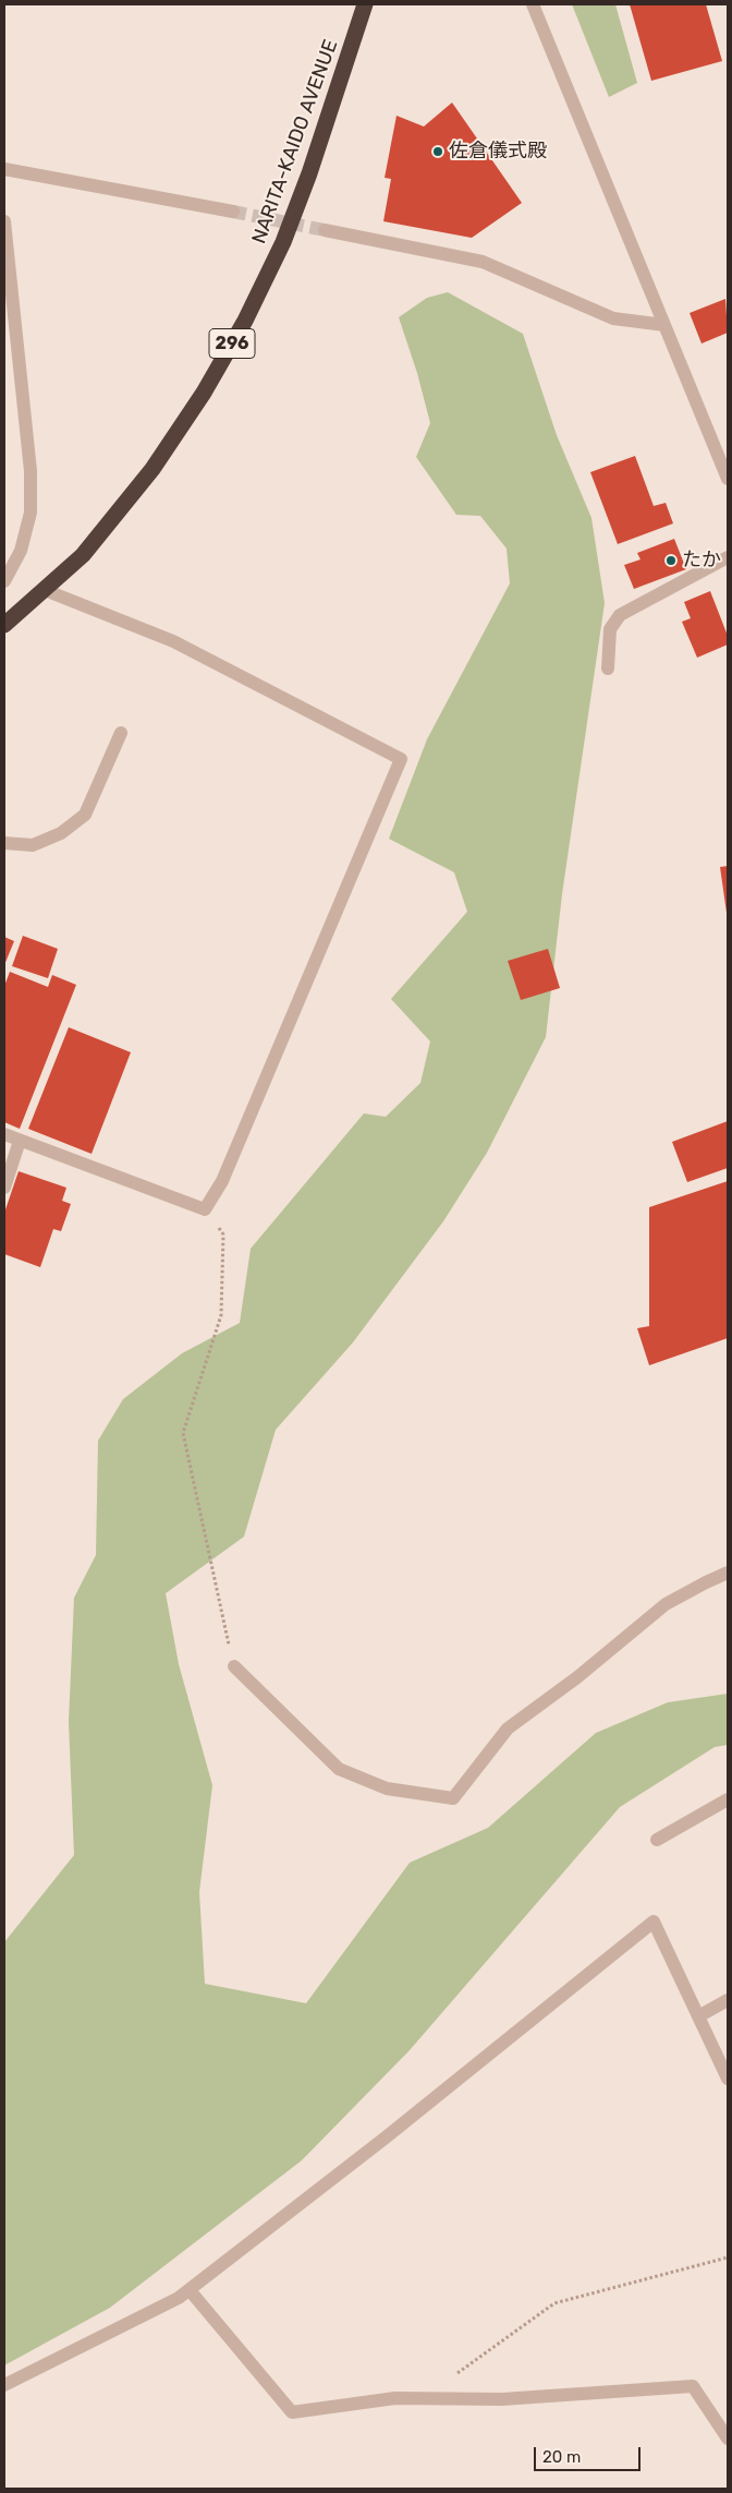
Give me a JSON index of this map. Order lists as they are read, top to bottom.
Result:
{
  "streets": {
    "highway": ["NARITA-KAIDO AVENUE", "296"]
  },
  "places": ["佐倉儀式殿", "たか"],
  "scale_bar": "20 m"
}
